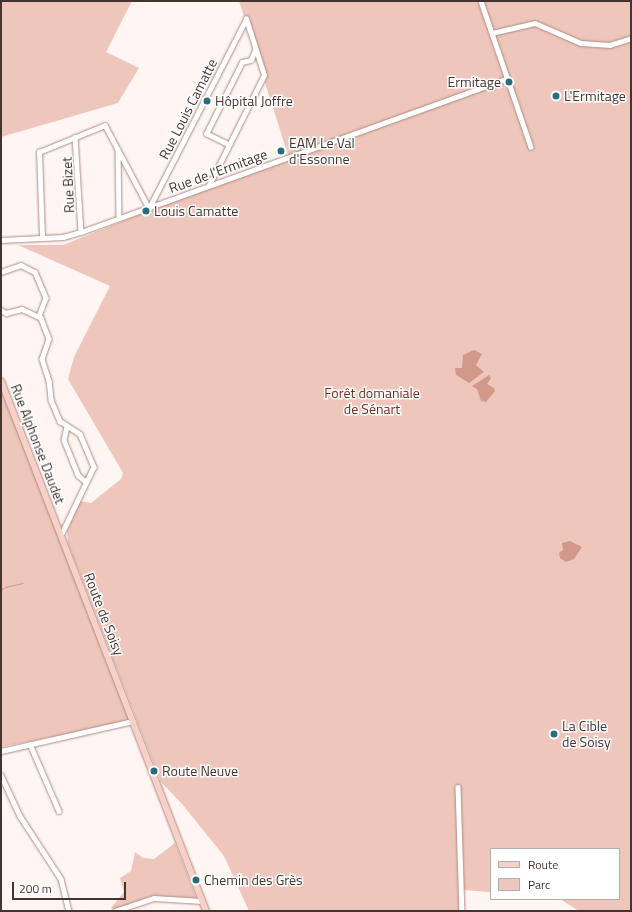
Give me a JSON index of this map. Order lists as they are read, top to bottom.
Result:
{
  "streets": {
    "main road": ["Rue Alphonse Daudet", "Route de Soisy"],
    "street": ["Rue Louis Camatte", "Rue de l'Ermitage", "Rue Bizet"]
  },
  "crossings": [
    ["Rue Louis Camatte", "Rue de l'Ermitage"],
    ["Rue de l'Ermitage", "Rue Bizet"],
    ["Rue Alphonse Daudet", "Route de Soisy"]
  ],
  "parks": ["Forêt domaniale de Sénart"],
  "places": [
    "Ermitage",
    "L'Ermitage",
    "Hôpital Joffre",
    "EAM Le Val d'Essonne",
    "Louis Camatte",
    "La Cible de Soisy",
    "Route Neuve",
    "Chemin des Grès"
  ],
  "legend": ["Route", "Parc"],
  "scale_bar": "200 m"
}
